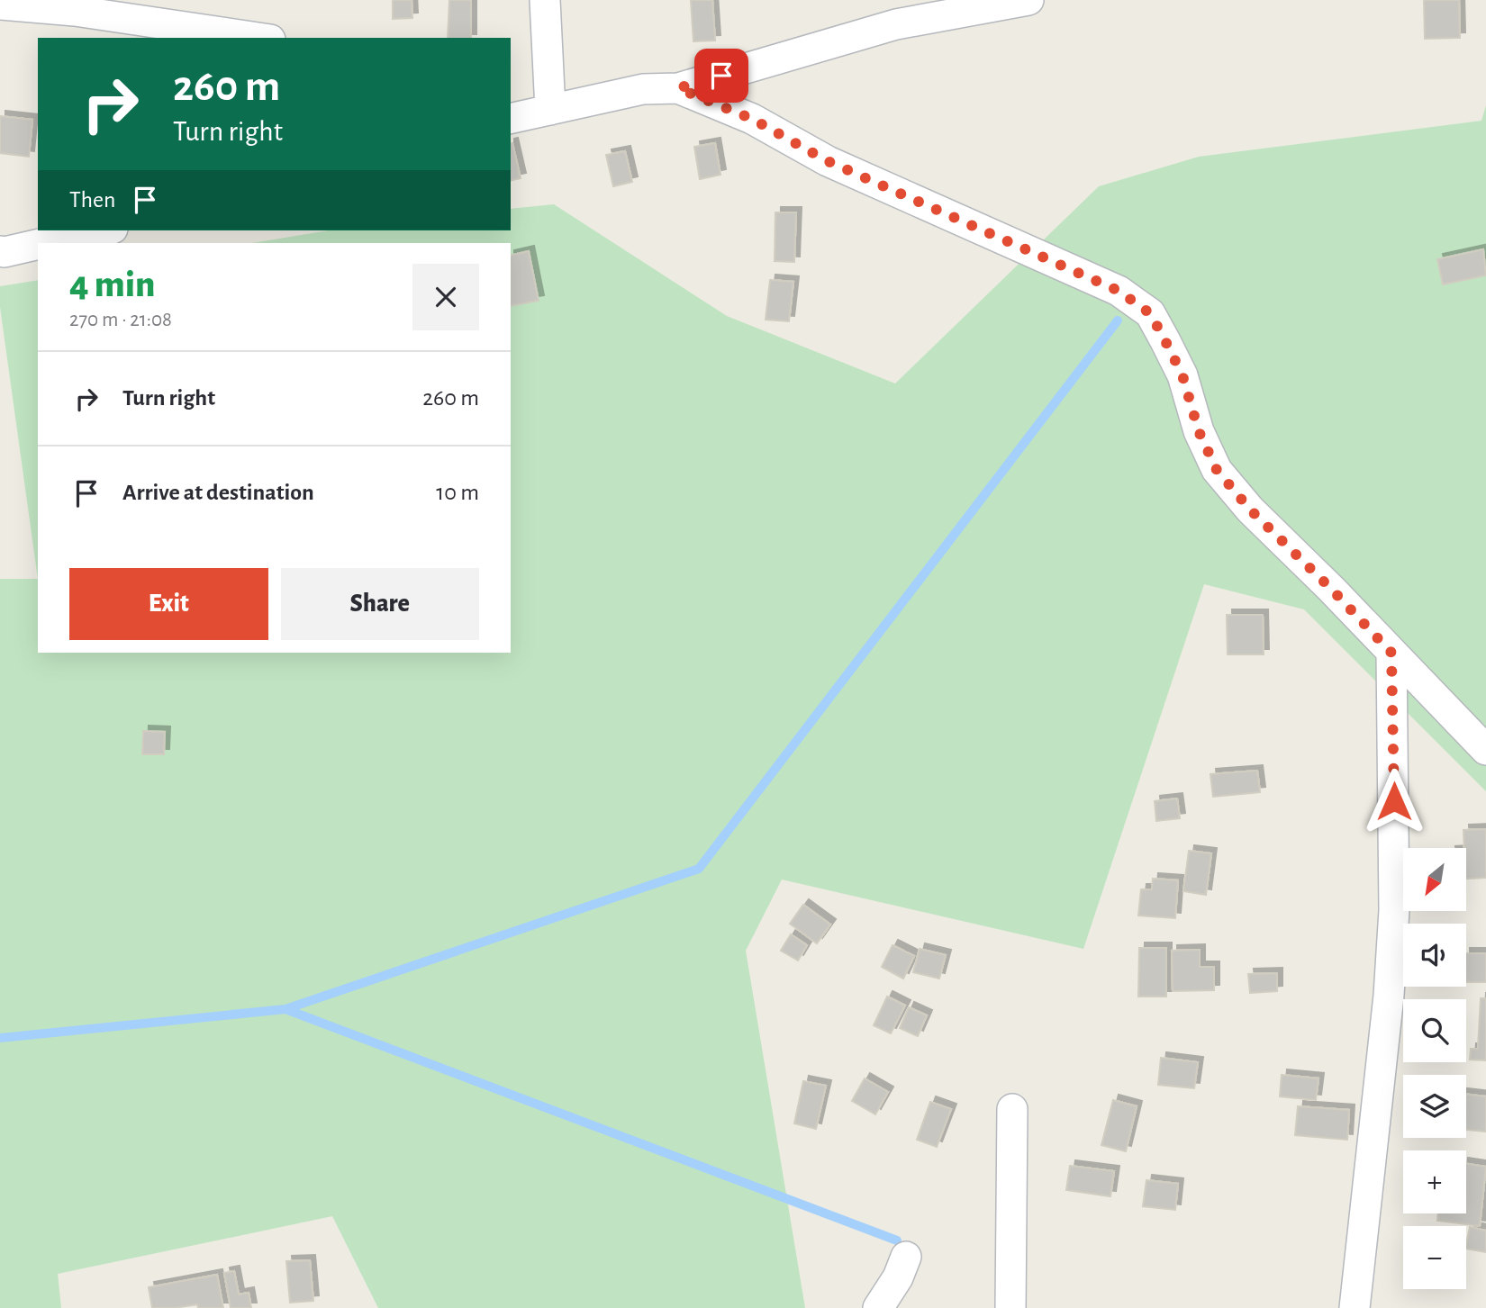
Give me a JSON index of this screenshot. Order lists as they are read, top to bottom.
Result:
{
  "north": "bottom left",
  "page": {
    "turn": ["260 m", "Turn right"],
    "then": "Then",
    "heading": ["4 min", "270 m · 21:08"],
    "list": [
      {
        "name": "Turn right",
        "value": "260 m"
      },
      {
        "name": "Arrive at destination",
        "value": "10 m"
      }
    ],
    "buttons": ["Exit", "Share"],
    "map_buttons": ["+", "−"]
  }
}
